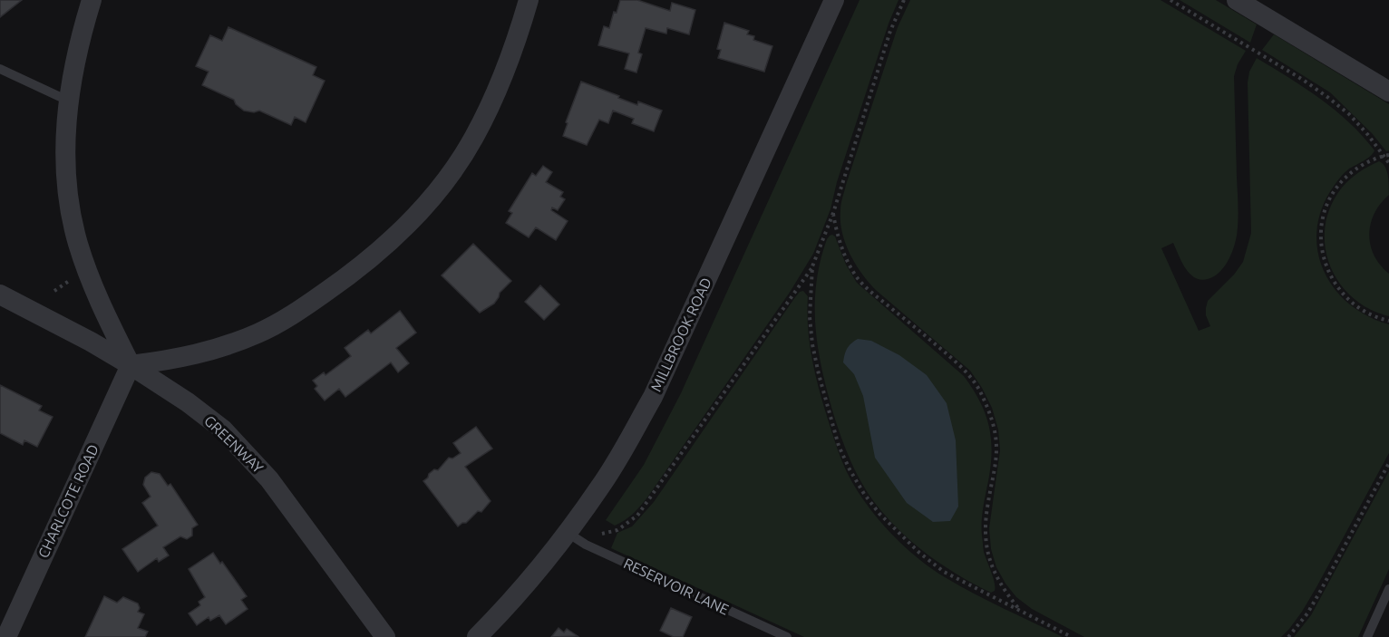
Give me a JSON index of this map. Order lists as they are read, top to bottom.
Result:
{
  "streets": {
    "street": ["MILLBROOK ROAD", "GREENWAY", "CHARLCOTE ROAD"],
    "lane": ["RESERVOIR LANE"]
  },
  "crossings": [
    ["MILLBROOK ROAD", "RESERVOIR LANE"],
    ["GREENWAY", "CHARLCOTE ROAD"]
  ]
}
